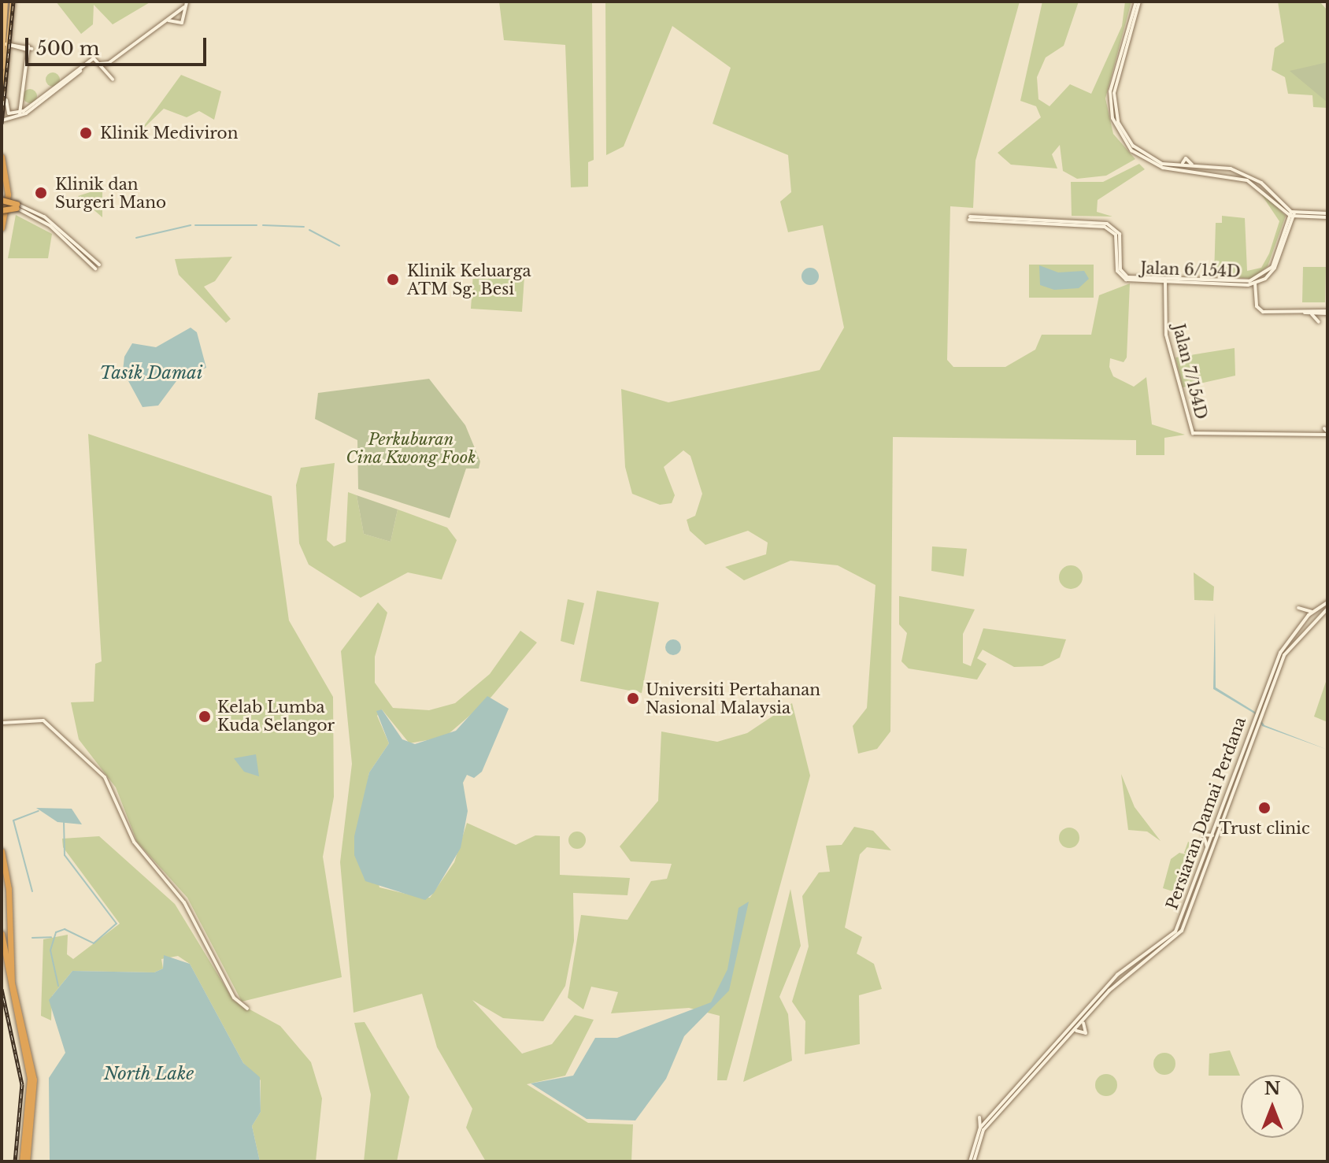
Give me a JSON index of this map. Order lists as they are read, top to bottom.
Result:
{
  "streets": {
    "street": ["Jalan 6/154D", "Jalan 7/154D", "Persiaran Damai Perdana"]
  },
  "crossings": [
    ["Jalan 6/154D", "Jalan 7/154D"]
  ],
  "water": ["Tasik Damai", "North Lake"],
  "parks": ["Perkuburan Cina Kwong Fook"],
  "places": [
    "Klinik Mediviron",
    "Klinik dan Surgeri Mano",
    "Klinik Keluarga ATM Sg. Besi",
    "Universiti Pertahanan Nasional Malaysia",
    "Kelab Lumba Kuda Selangor",
    "Trust clinic"
  ],
  "scale_bar": "500 m",
  "north": "top"
}
